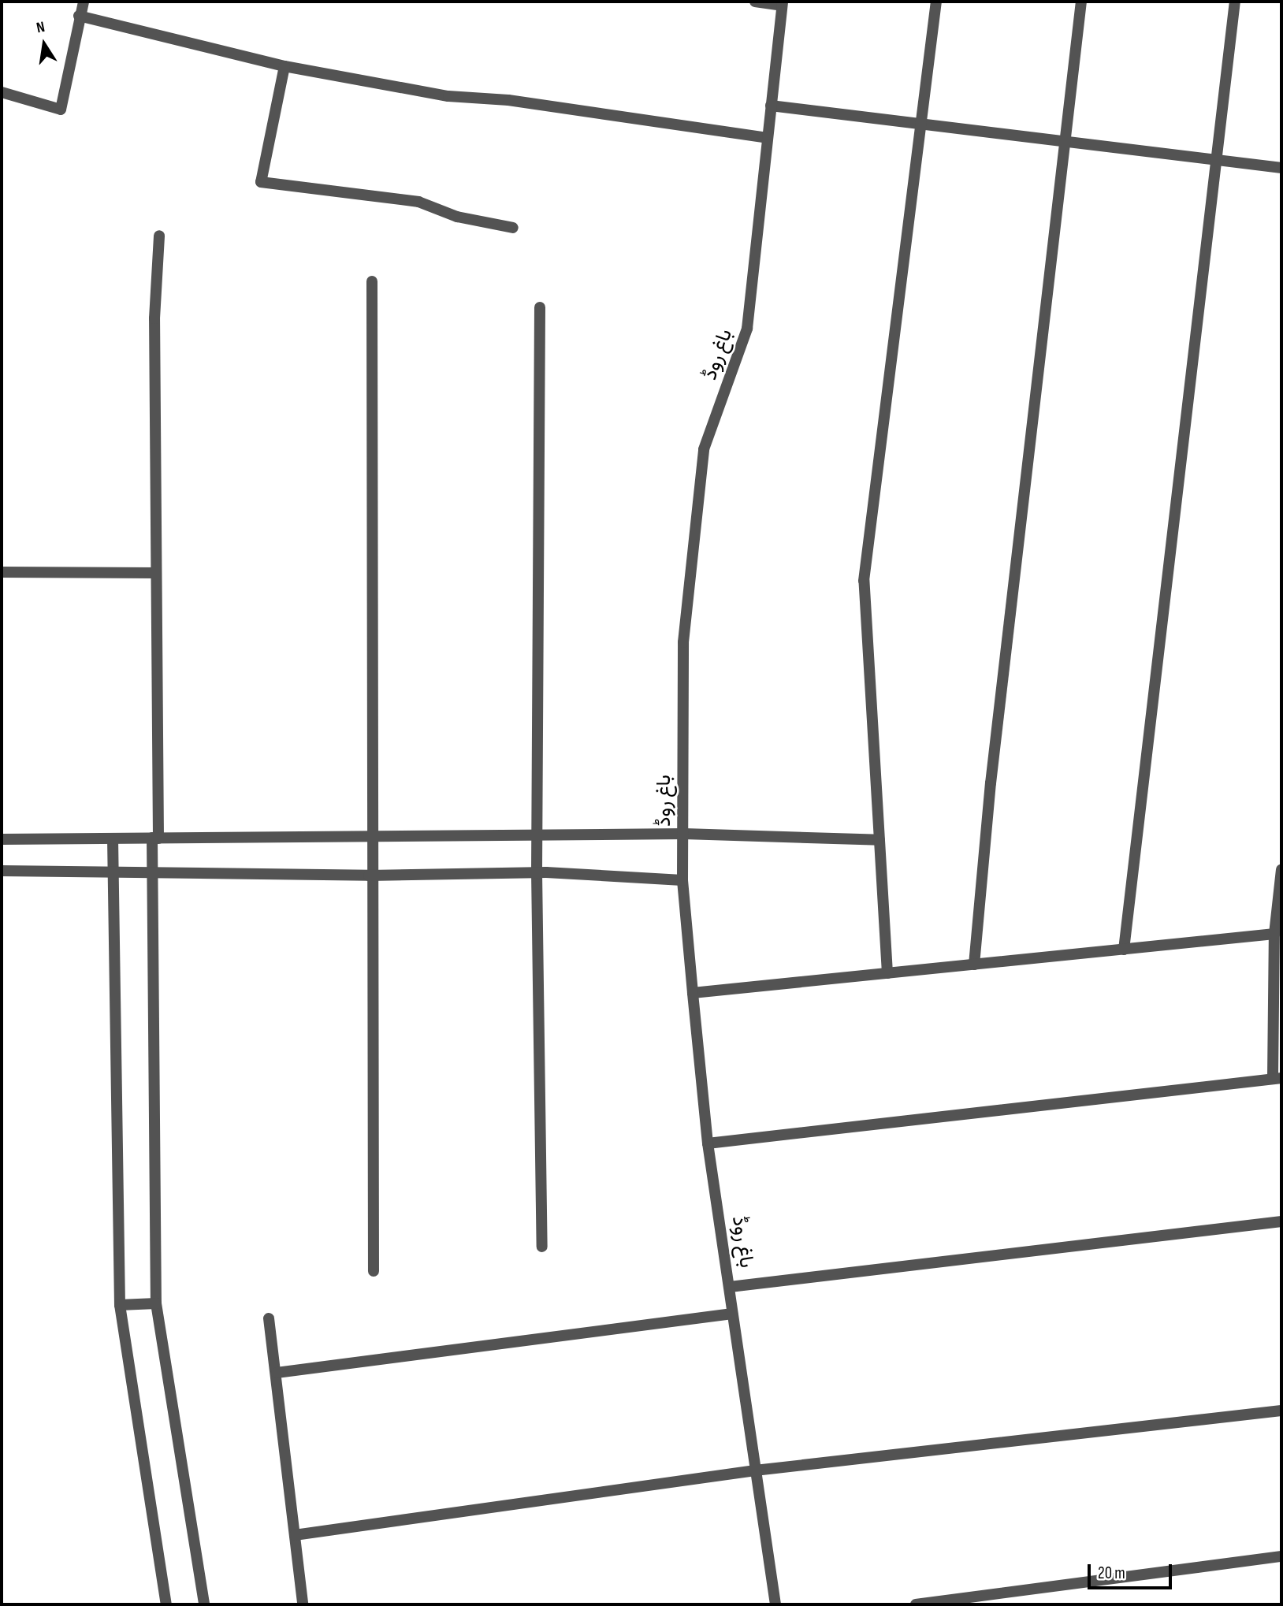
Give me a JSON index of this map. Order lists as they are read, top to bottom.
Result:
{
  "streets": {
    "street": ["باغ روڈ"]
  },
  "scale_bar": "20 m",
  "north": "top"
}
